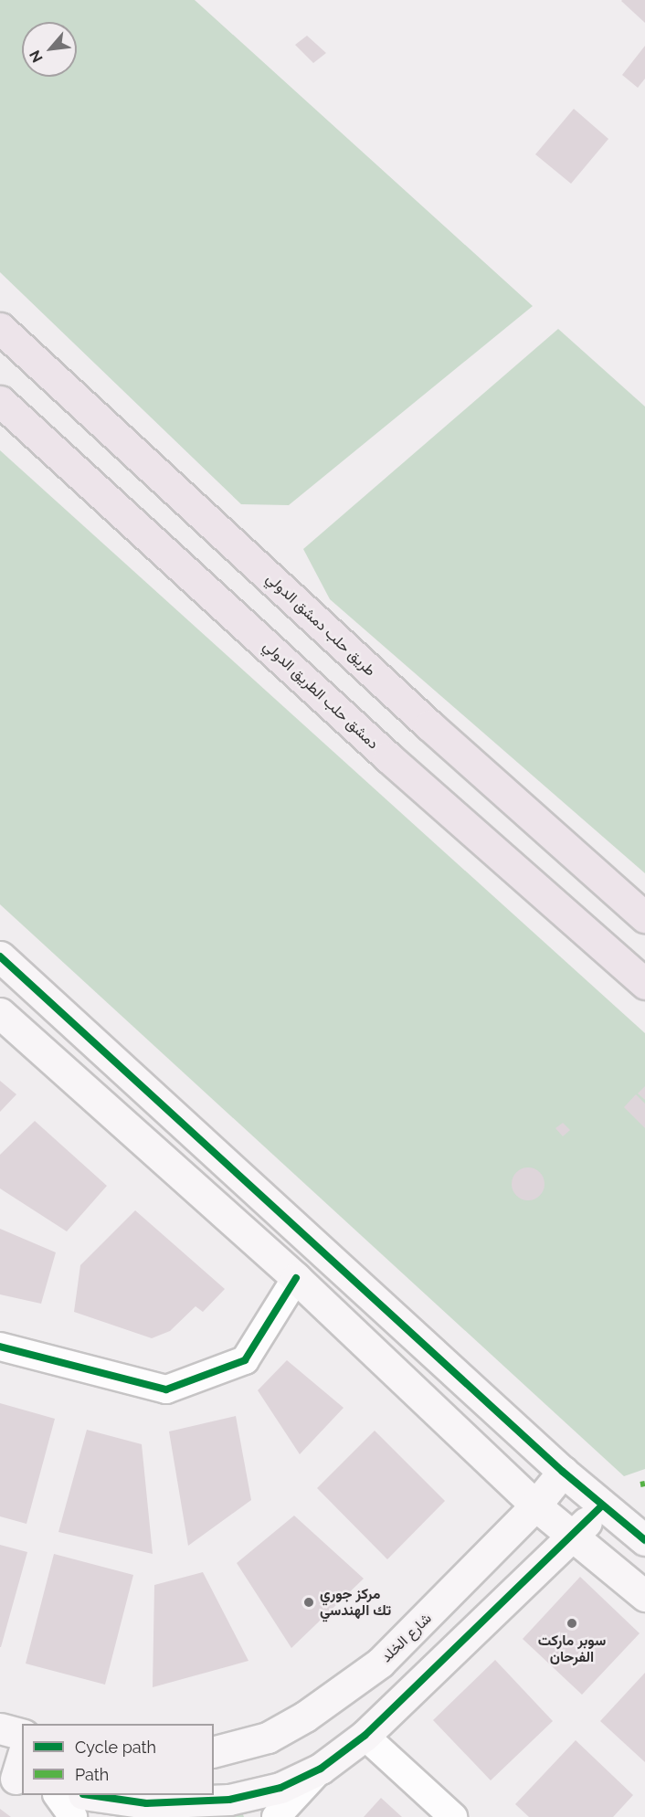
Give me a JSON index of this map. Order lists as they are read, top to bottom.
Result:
{
  "streets": {
    "highway": ["طريق حلب دمشق الدولي", "دمشق حلب الطريق الدولي"],
    "street": ["شارع الخلد"]
  },
  "places": ["مركز جوري تك الهندسي", "سوبر ماركت الفرحان"],
  "legend": ["Cycle path", "Path"],
  "north": "bottom left"
}
